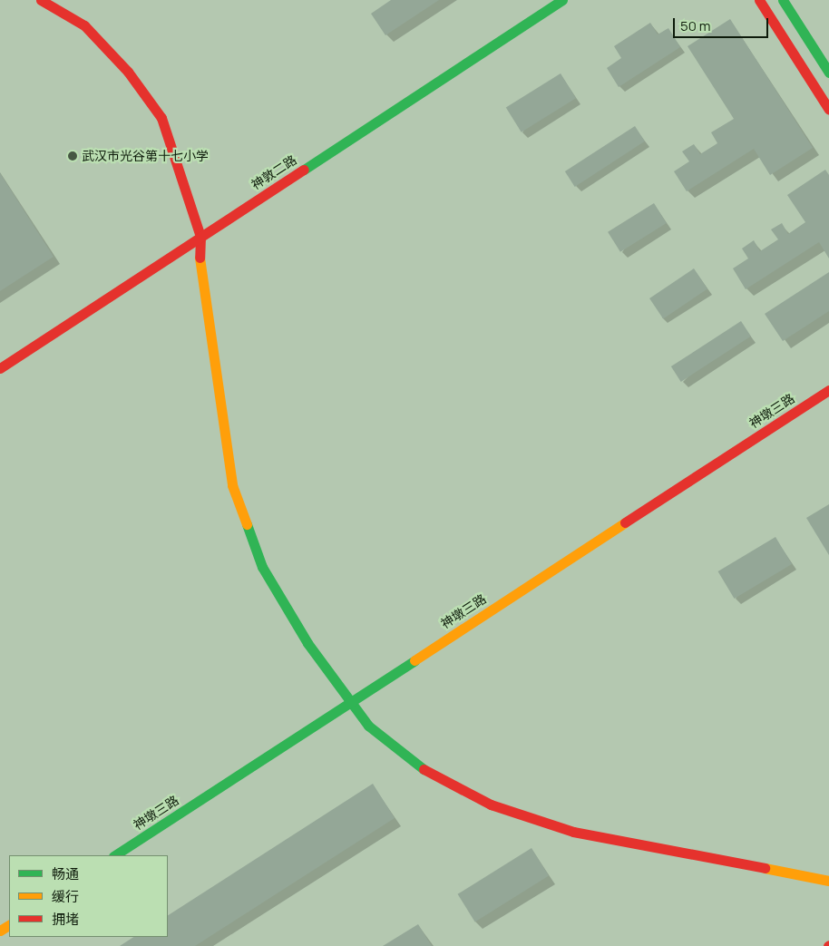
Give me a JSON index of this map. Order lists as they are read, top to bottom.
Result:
{
  "streets": {
    "street": ["神敦二路", "神墩三路"]
  },
  "places": ["武汉市光谷第十七小学"],
  "legend": ["畅通", "缓行", "拥堵"],
  "scale_bar": "50 m"
}
